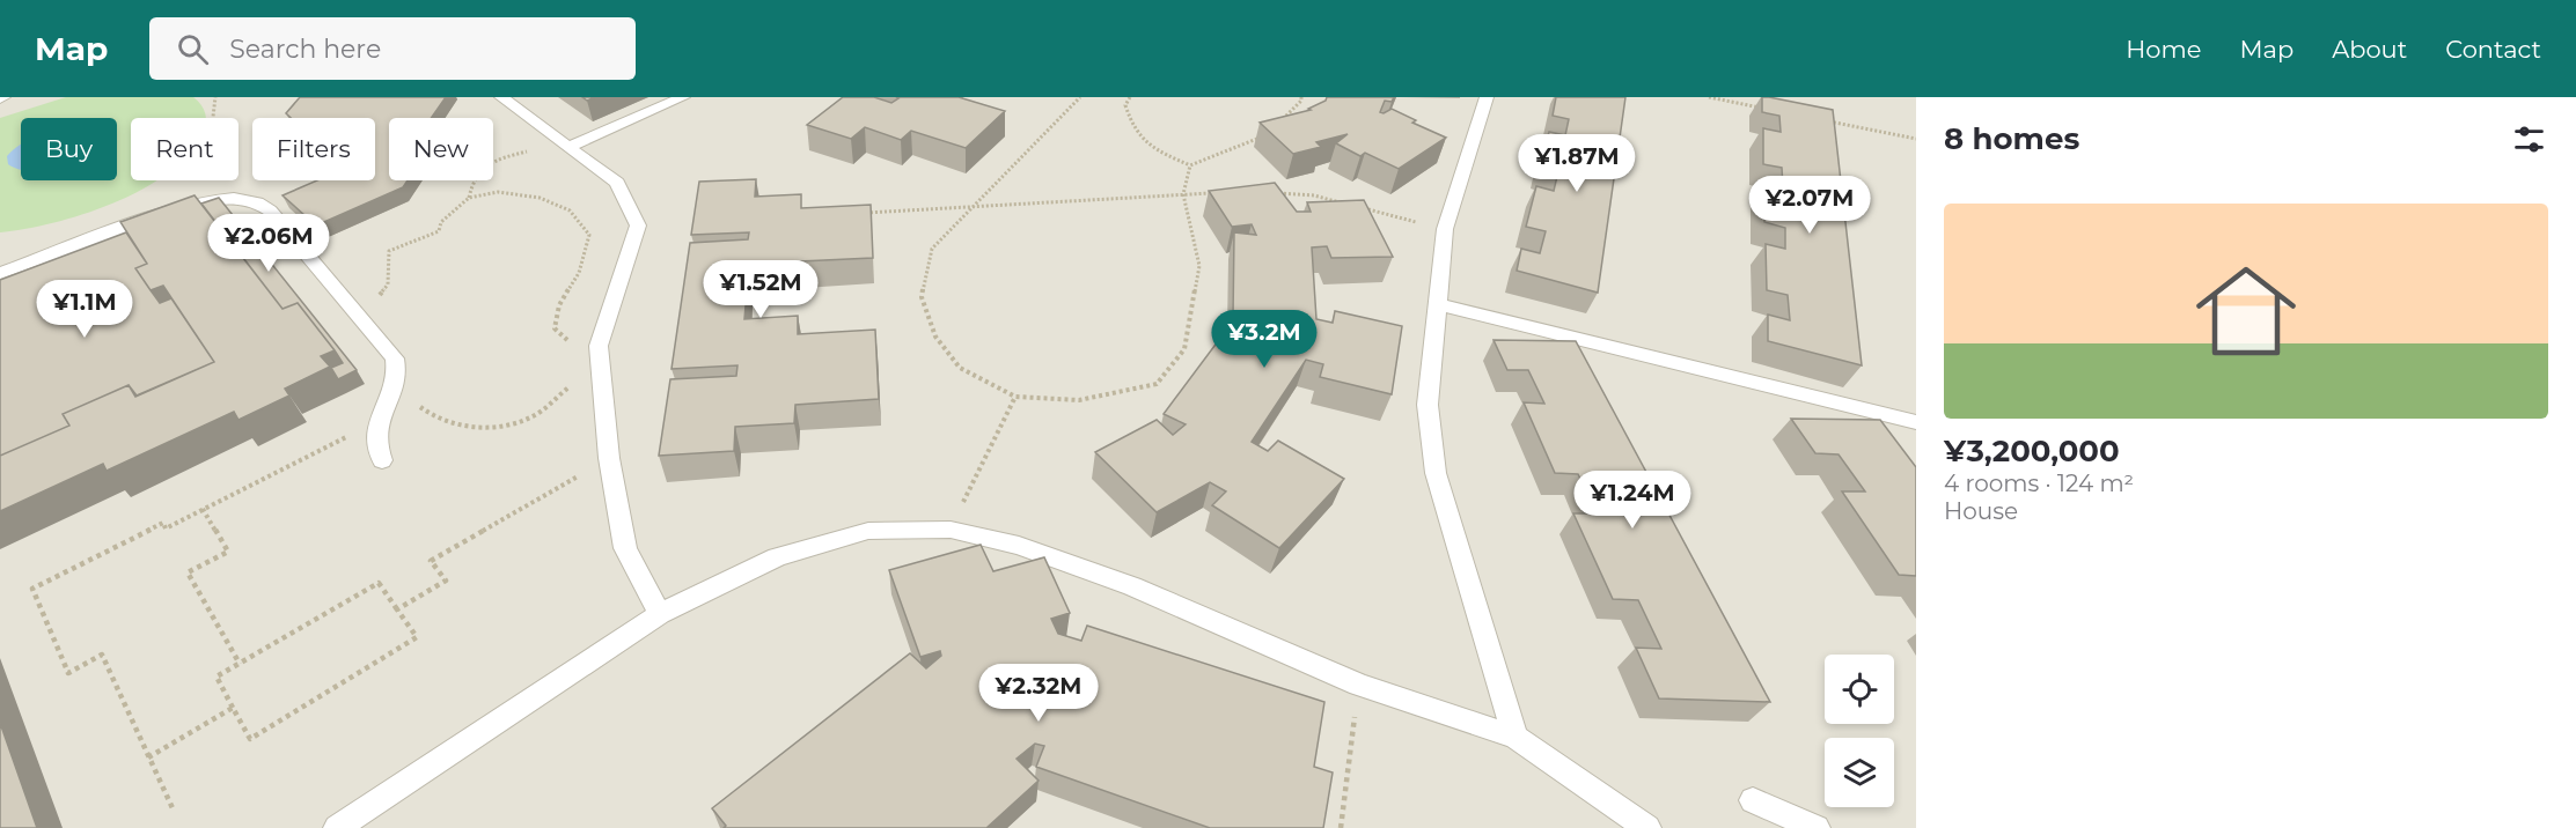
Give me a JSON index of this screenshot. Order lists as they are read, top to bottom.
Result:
{
  "page": {
    "header": "Map",
    "search": "Search here",
    "nav": [
      "Home",
      "Map",
      "About",
      "Contact"
    ],
    "heading": "8 homes",
    "chip": [
      "Buy",
      "Rent",
      "Filters",
      "New"
    ],
    "price": [
      "¥1.87M",
      "¥2.07M",
      "¥2.06M",
      "¥1.52M",
      "¥1.1M",
      "¥3.2M",
      "¥1.24M",
      "¥2.32M"
    ],
    "list": [
      {
        "name": "¥3,200,000",
        "note": "4 rooms · 124 m² · House"
      }
    ]
  }
}
